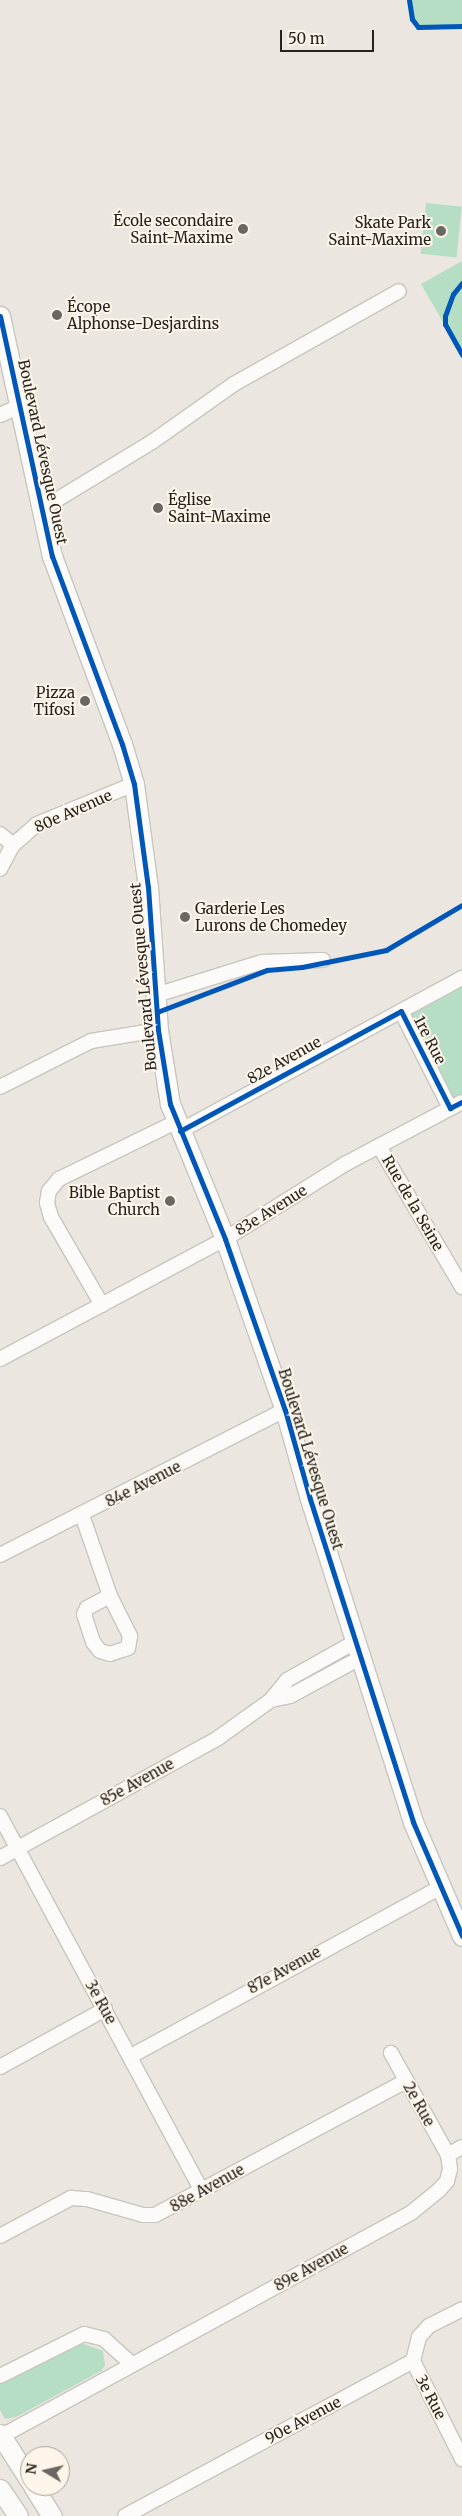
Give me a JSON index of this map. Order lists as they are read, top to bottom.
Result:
{
  "streets": {
    "street": [
      "Boulevard Lévesque Ouest",
      "80e Avenue",
      "1re Rue",
      "82e Avenue",
      "Rue de la Seine",
      "83e Avenue",
      "84e Avenue",
      "85e Avenue",
      "87e Avenue",
      "3e Rue",
      "2e Rue",
      "88e Avenue",
      "89e Avenue",
      "90e Avenue"
    ]
  },
  "crossings": [
    ["Boulevard Lévesque Ouest", "80e Avenue"],
    ["Boulevard Lévesque Ouest", "82e Avenue"],
    ["Boulevard Lévesque Ouest", "83e Avenue"],
    ["Boulevard Lévesque Ouest", "84e Avenue"],
    ["Boulevard Lévesque Ouest", "85e Avenue"],
    ["Boulevard Lévesque Ouest", "87e Avenue"],
    ["1re Rue", "82e Avenue"],
    ["1re Rue", "83e Avenue"],
    ["82e Avenue", "83e Avenue"],
    ["Rue de la Seine", "83e Avenue"],
    ["85e Avenue", "3e Rue"],
    ["87e Avenue", "3e Rue"],
    ["3e Rue", "88e Avenue"],
    ["3e Rue", "90e Avenue"],
    ["2e Rue", "88e Avenue"],
    ["2e Rue", "89e Avenue"]
  ],
  "places": [
    "École secondaire Saint-Maxime",
    "Skate Park Saint-Maxime",
    "Écope Alphonse-Desjardins",
    "Église Saint-Maxime",
    "Pizza Tifosi",
    "Garderie Les Lurons de Chomedey",
    "Bible Baptist Church"
  ],
  "scale_bar": "50 m",
  "north": "left"
}
